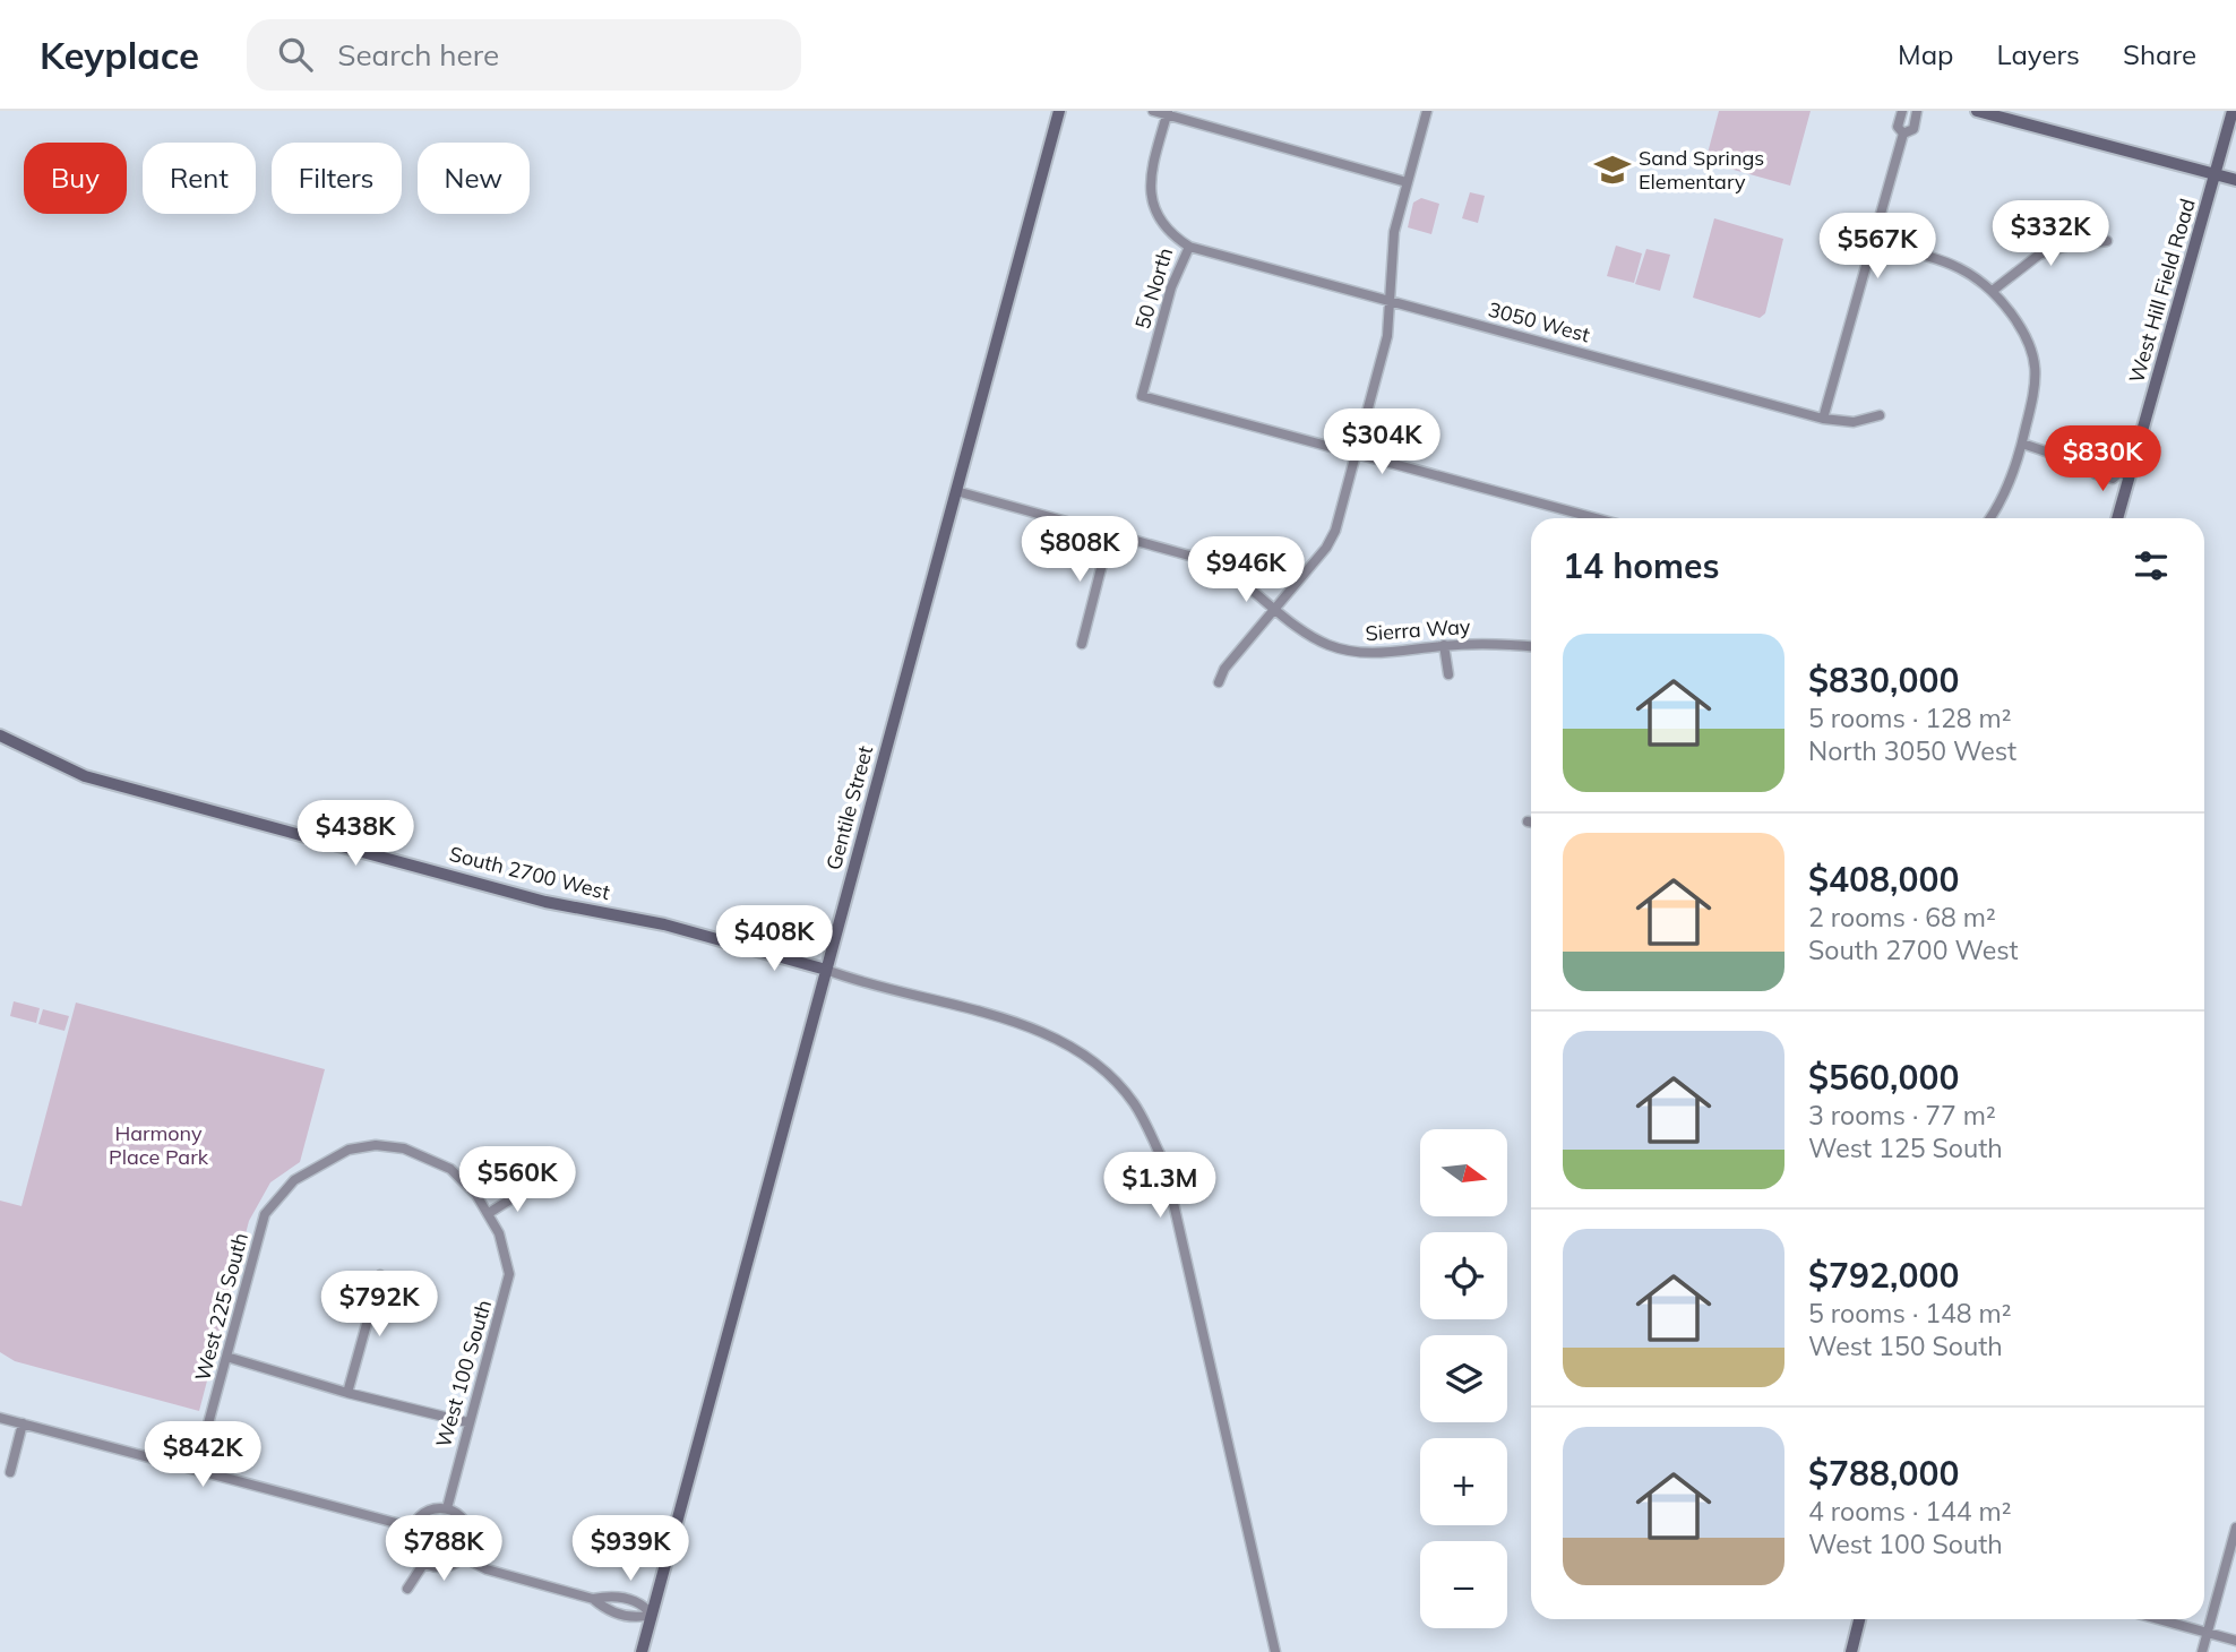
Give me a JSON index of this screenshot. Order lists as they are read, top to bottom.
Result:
{
  "streets": {
    "main road": ["West Hill Field Road", "Gentile Street", "South 2700 West"],
    "street": [
      "50 North",
      "3050 West",
      "Sierra Way",
      "West 225 South",
      "West 100 South"
    ]
  },
  "crossings": [
    ["50 North", "3050 West"],
    ["Sierra Way", "Gentile Street"],
    ["Gentile Street", "South 2700 West"],
    ["West 225 South", "West 100 South"]
  ],
  "parks": ["Harmony Place Park"],
  "places": {
    "school or university": ["Sand Springs Elementary"]
  },
  "north": "right",
  "page": {
    "header": "Keyplace",
    "search": "Search here",
    "nav": ["Map", "Layers", "Share"],
    "chip": [
      "Buy",
      "Rent",
      "Filters",
      "New"
    ],
    "price": [
      "$332K",
      "$567K",
      "$304K",
      "$830K",
      "$808K",
      "$946K",
      "$438K",
      "$408K",
      "$560K",
      "$1.3M",
      "$792K",
      "$842K",
      "$788K",
      "$939K"
    ],
    "heading": "14 homes",
    "list": [
      {
        "name": "$830,000",
        "note": "5 rooms · 128 m² · North 3050 West"
      },
      {
        "name": "$408,000",
        "note": "2 rooms · 68 m² · South 2700 West"
      },
      {
        "name": "$560,000",
        "note": "3 rooms · 77 m² · West 125 South"
      },
      {
        "name": "$792,000",
        "note": "5 rooms · 148 m² · West 150 South"
      },
      {
        "name": "$788,000",
        "note": "4 rooms · 144 m² · West 100 South"
      }
    ],
    "map_buttons": ["+", "−"]
  }
}
